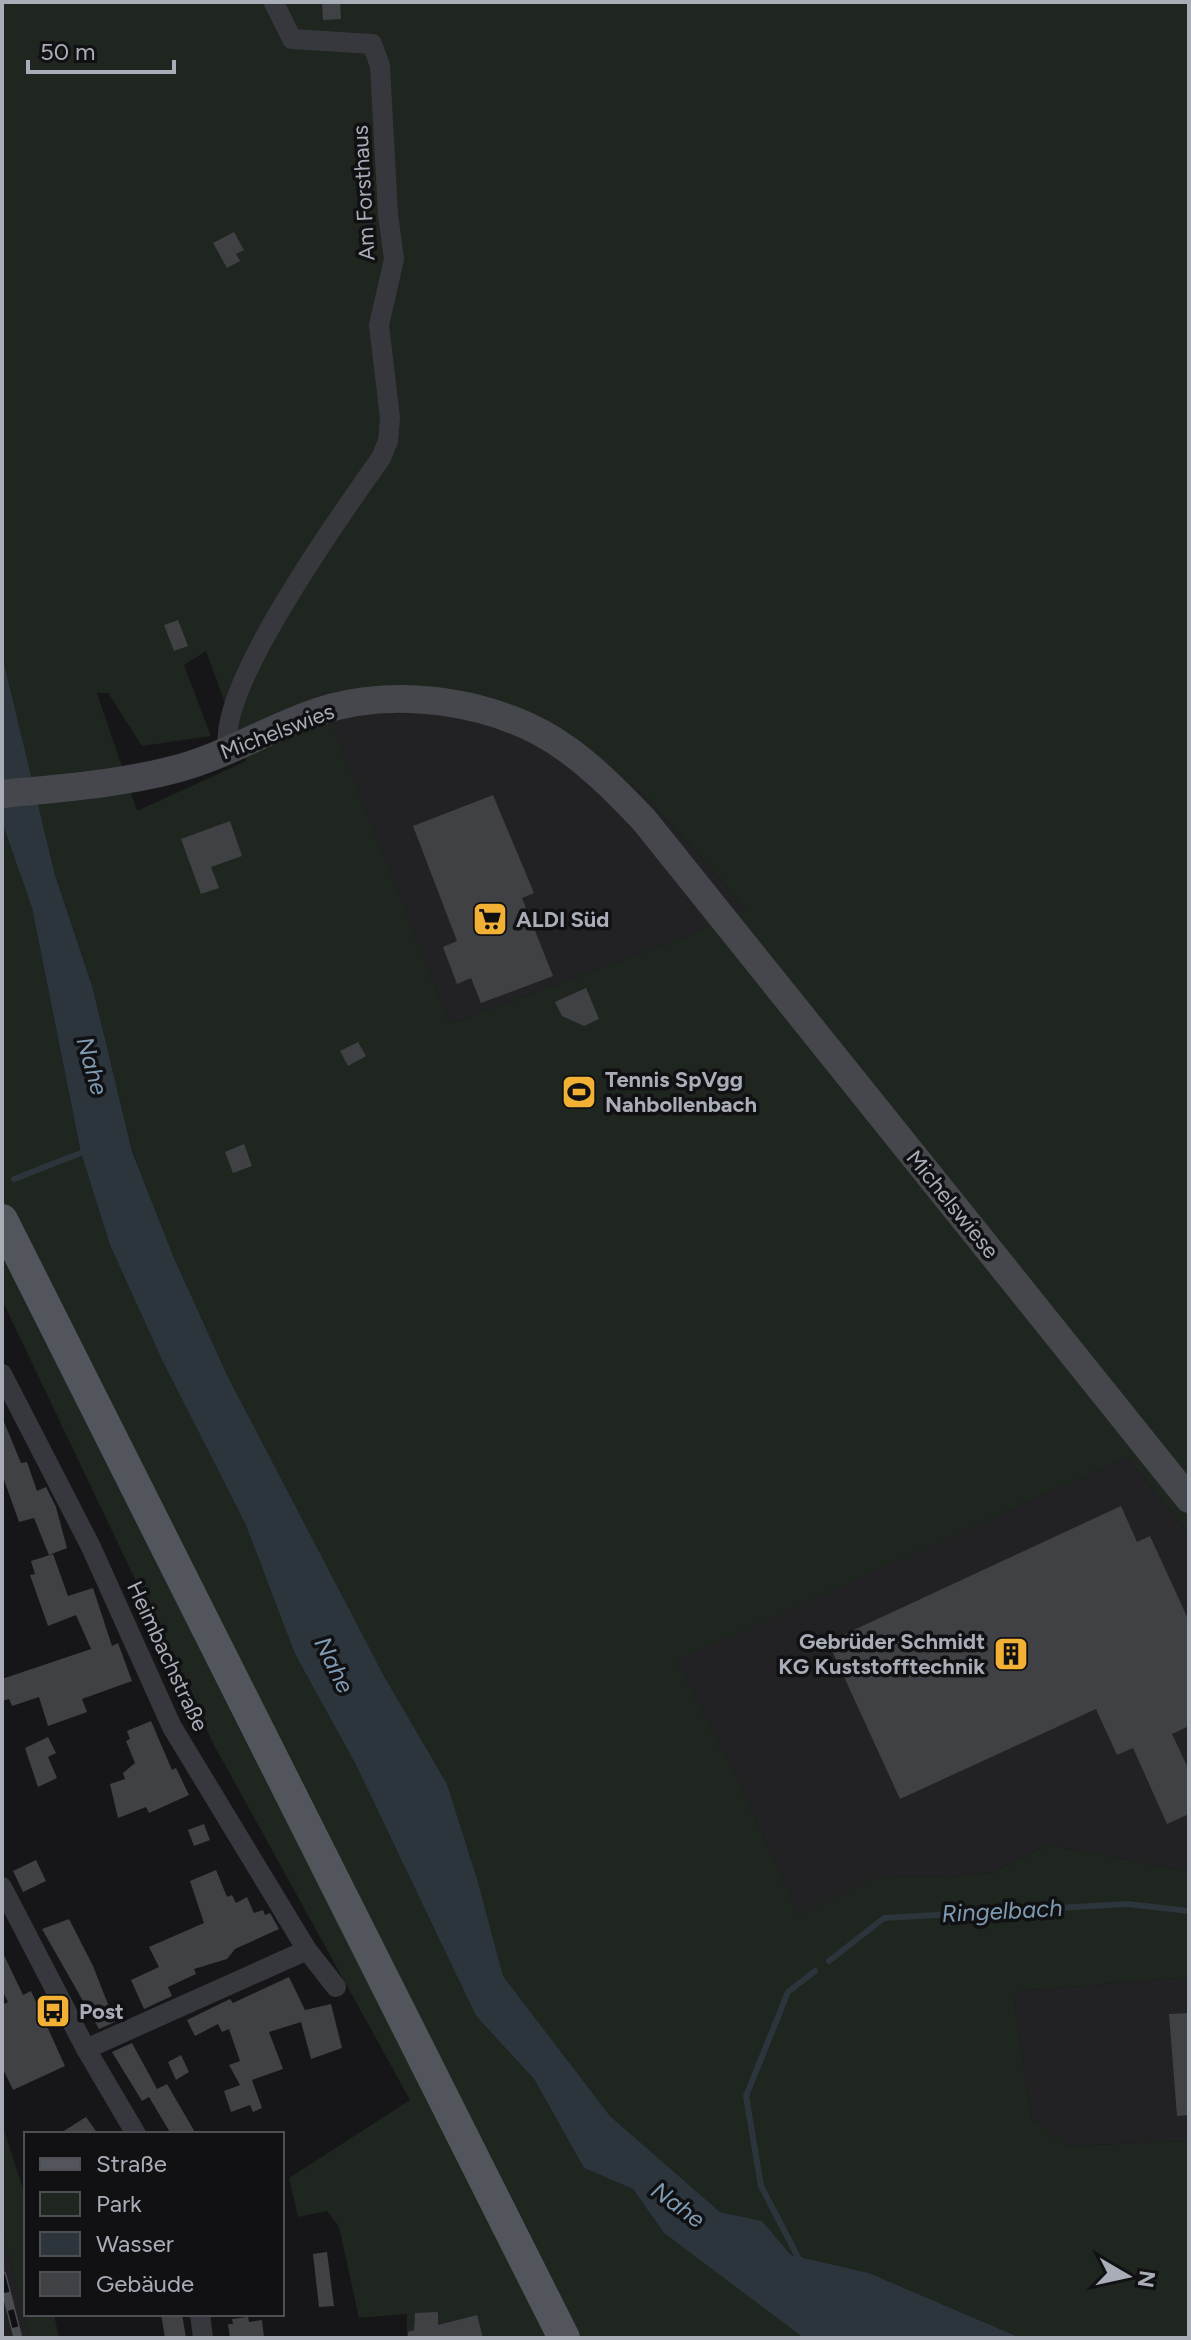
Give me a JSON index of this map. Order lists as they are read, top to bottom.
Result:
{
  "streets": {
    "street": [
      "Am Forsthaus",
      "Michelswies",
      "Michelswiese",
      "Heimbachstraße"
    ]
  },
  "crossings": [
    ["Am Forsthaus", "Michelswies"],
    ["Michelswies", "Michelswiese"]
  ],
  "water": ["Nahe", "Ringelbach"],
  "places": {
    "supermarket": ["ALDI Süd"],
    "sports": ["Tennis SpVgg Nahbollenbach"],
    "building": ["Gebrüder Schmidt KG Kuststofftechnik"],
    "bus stop": ["Post"]
  },
  "legend": [
    "Straße",
    "Park",
    "Wasser",
    "Gebäude"
  ],
  "scale_bar": "50 m",
  "north": "right"
}
